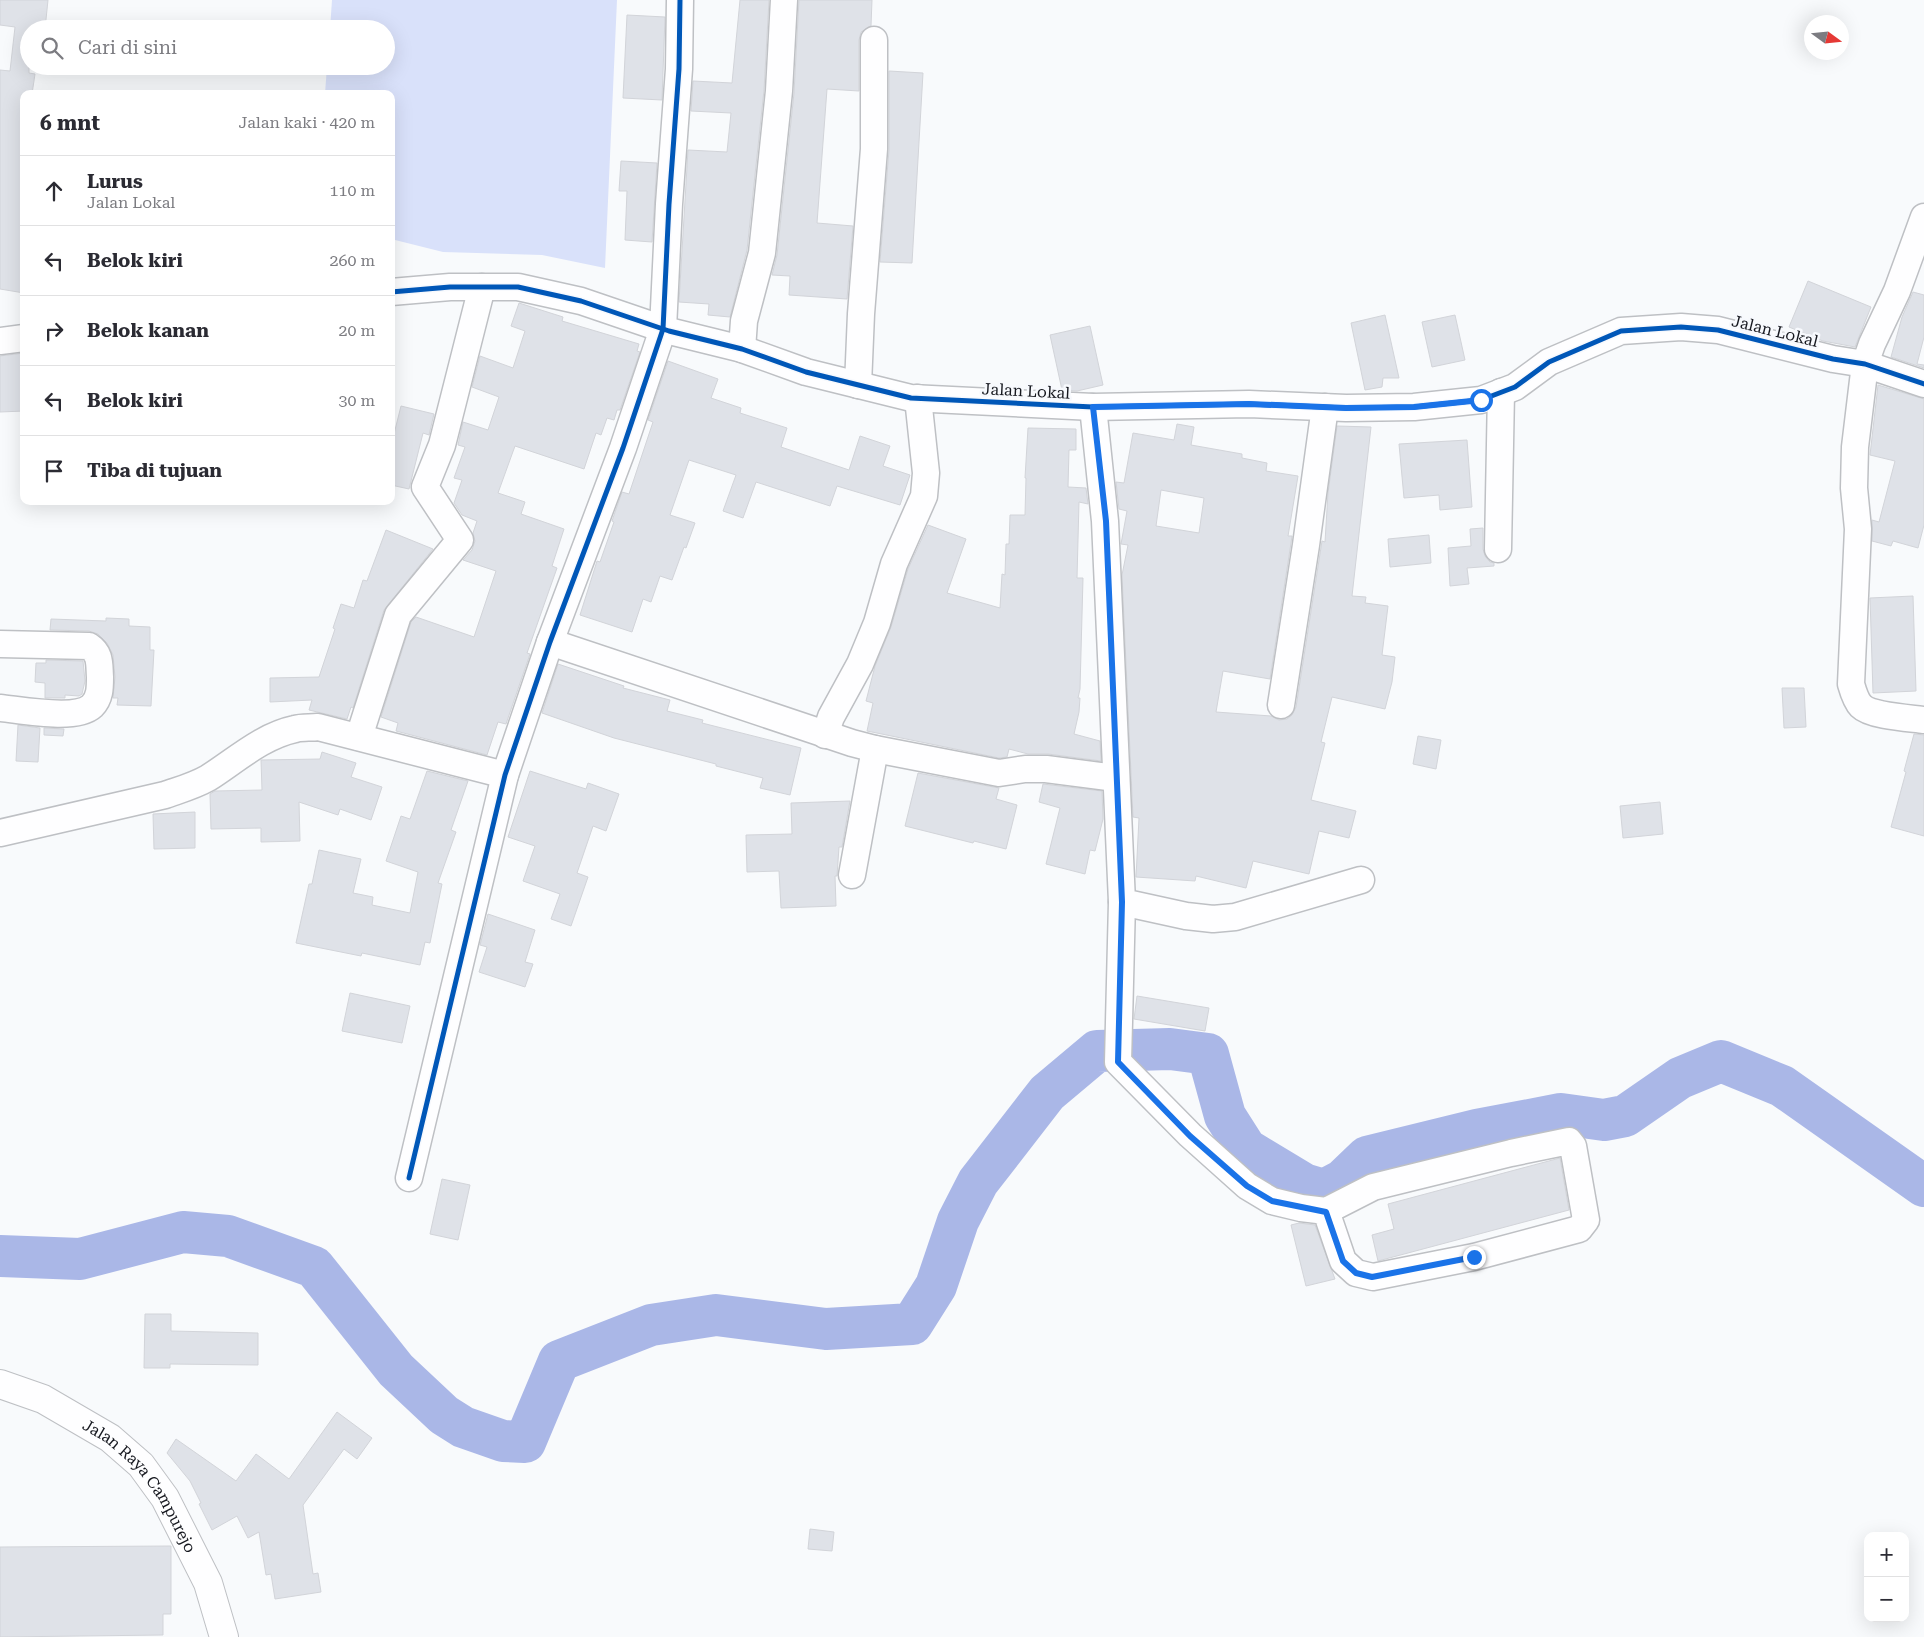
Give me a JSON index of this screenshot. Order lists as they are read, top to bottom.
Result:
{
  "streets": {
    "main road": ["Jalan Raya Campurejo"],
    "street": ["Jalan Lokal"]
  },
  "north": "right",
  "page": {
    "search": "Cari di sini",
    "heading": ["6 mnt", "Jalan kaki · 420 m"],
    "list": [
      ["Lurus", "Jalan Lokal", "110 m"],
      ["Belok kiri", "260 m"],
      ["Belok kanan", "20 m"],
      ["Belok kiri", "30 m"],
      "Tiba di tujuan"
    ],
    "map_buttons": ["+", "−"]
  }
}
